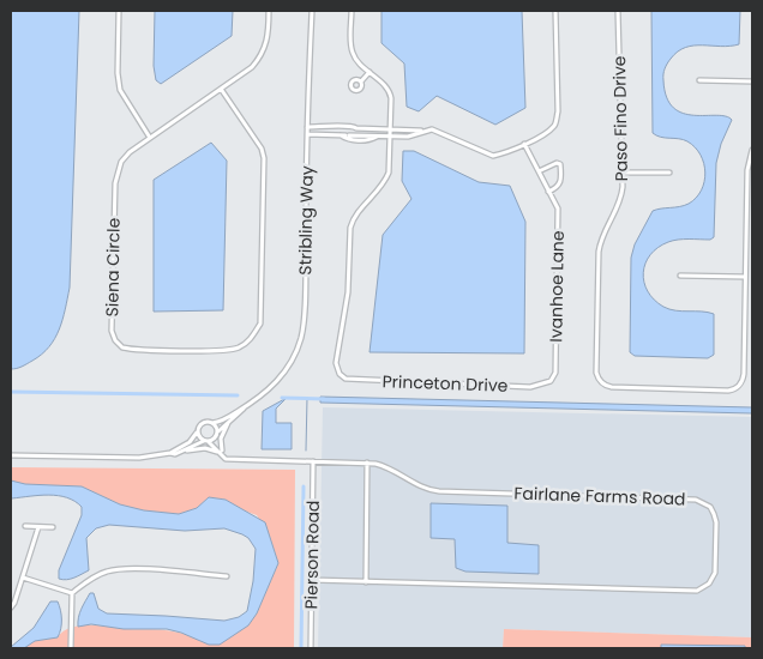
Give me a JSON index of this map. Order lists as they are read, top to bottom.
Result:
{
  "streets": {
    "street": [
      "Paso Fino Drive",
      "Stribling Way",
      "Siena Circle",
      "Ivanhoe Lane",
      "Princeton Drive",
      "Fairlane Farms Road",
      "Pierson Road"
    ]
  },
  "crossings": [
    ["Stribling Way", "Fairlane Farms Road"],
    ["Ivanhoe Lane", "Princeton Drive"],
    ["Fairlane Farms Road", "Pierson Road"]
  ]
}
